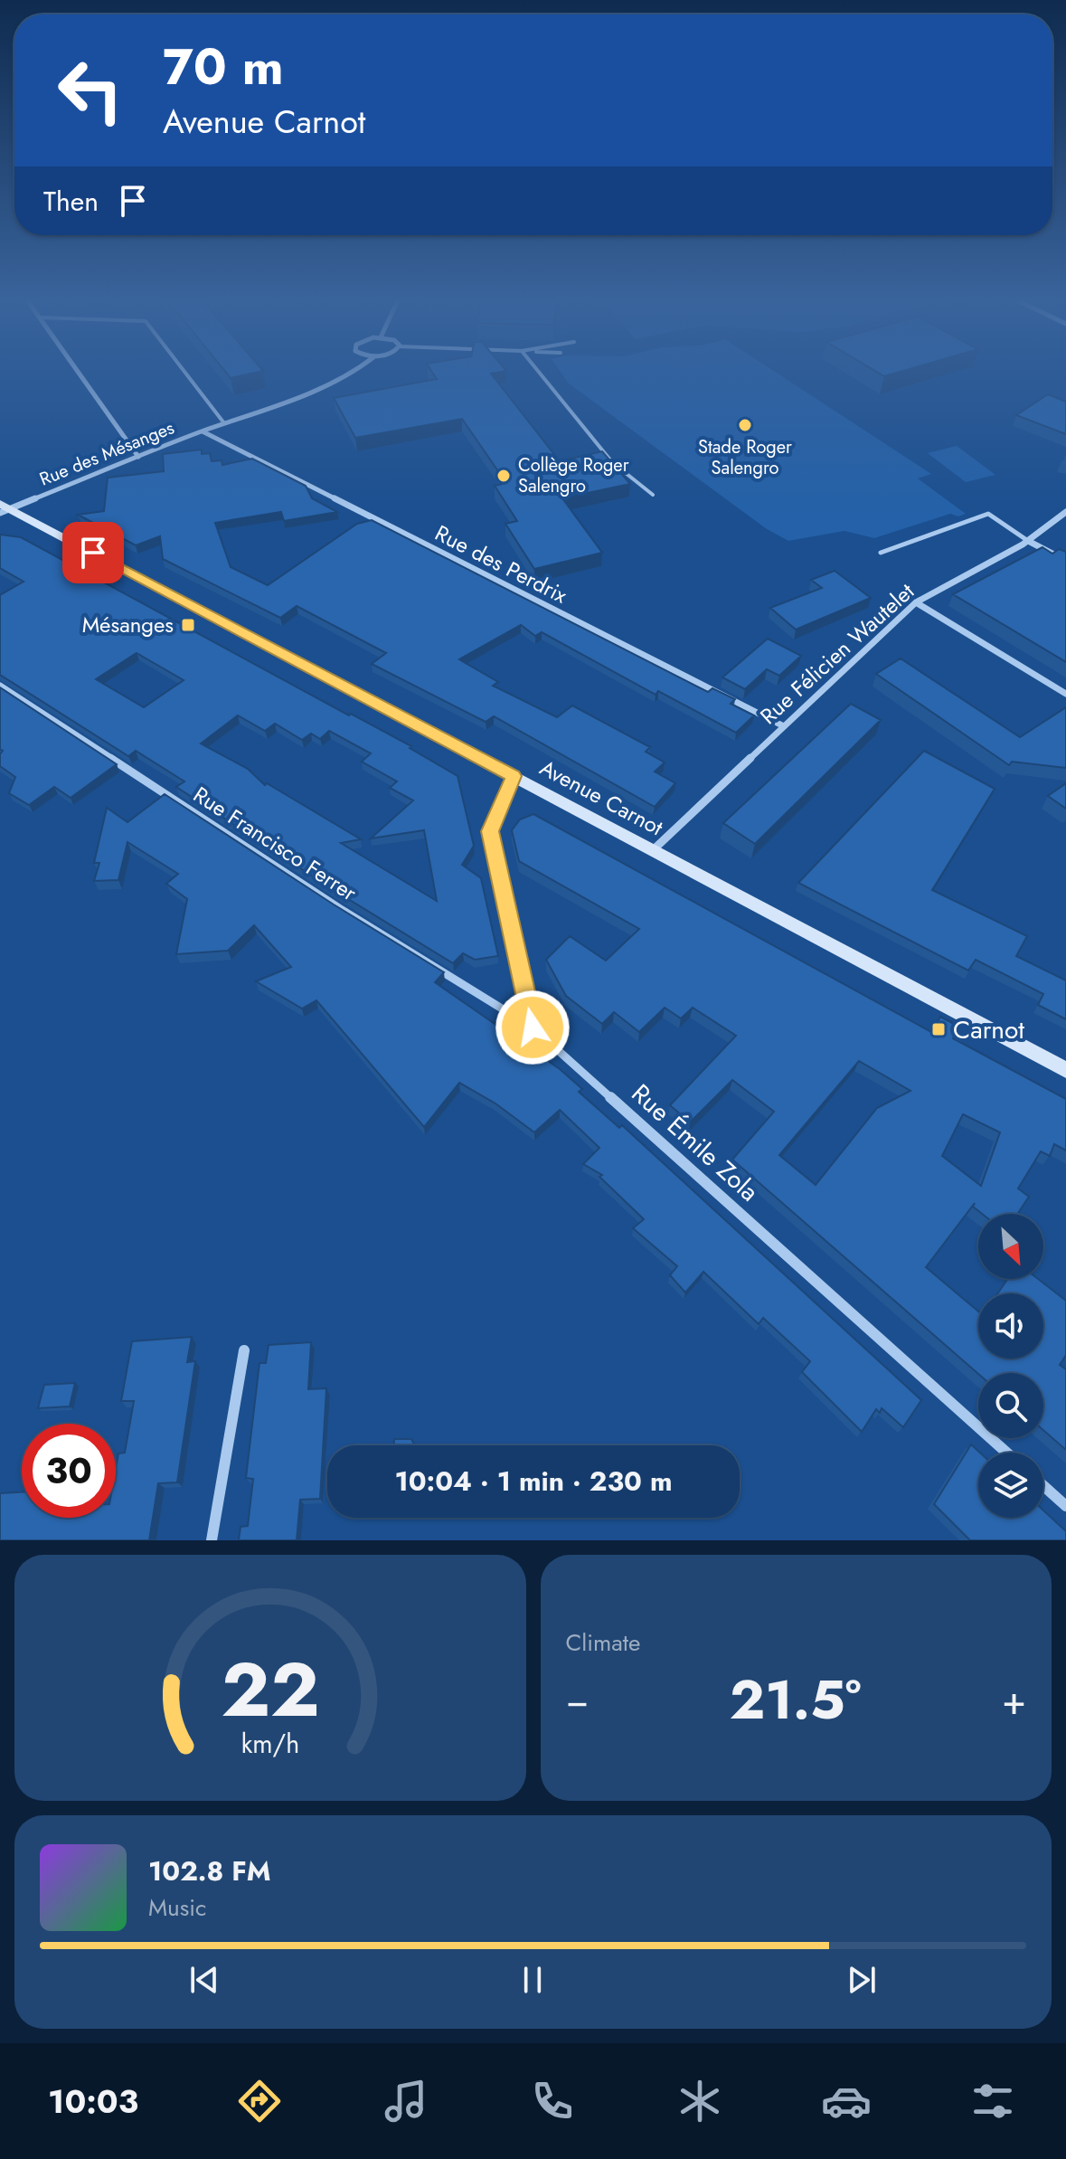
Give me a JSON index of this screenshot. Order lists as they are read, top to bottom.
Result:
{
  "streets": {
    "main road": ["Avenue Carnot"],
    "street": [
      "Rue des Mésanges",
      "Rue des Perdrix",
      "Rue Félicien Wautelet",
      "Rue Francisco Ferrer",
      "Rue Émile Zola"
    ]
  },
  "crossings": [
    ["Rue des Mésanges", "Rue des Perdrix"],
    ["Rue des Mésanges", "Avenue Carnot"],
    ["Rue des Perdrix", "Rue Félicien Wautelet"],
    ["Rue Félicien Wautelet", "Avenue Carnot"],
    ["Rue Francisco Ferrer", "Rue Émile Zola"]
  ],
  "places": {
    "other": ["Stade Roger Salengro", "Collège Roger Salengro"],
    "transit": ["Mésanges", "Carnot"]
  },
  "north": "bottom right",
  "page": {
    "turn": ["70 m", "Avenue Carnot"],
    "then": "Then",
    "limit": "30",
    "trip": "10:04 · 1 min · 230 m",
    "tile": "Climate",
    "heat": ["−", "21.5°", "+"],
    "song": ["102.8 FM", "Music"],
    "tabs": "10:03",
    "gauge": ["22", "km/h"]
  }
}
